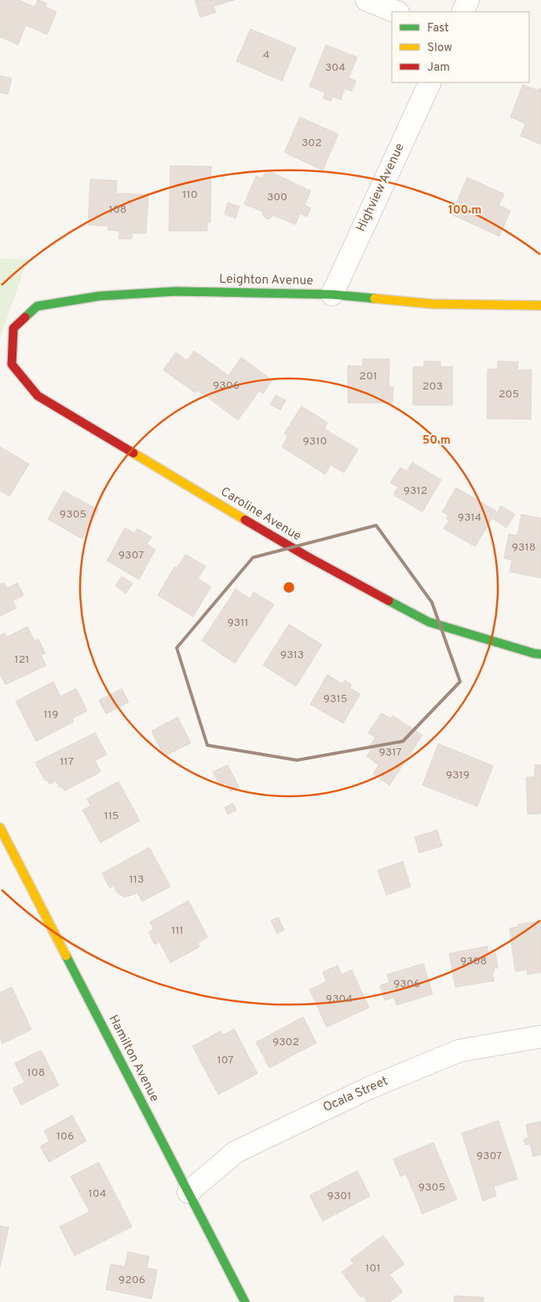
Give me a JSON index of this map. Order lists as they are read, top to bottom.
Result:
{
  "streets": {
    "street": [
      "Highview Avenue",
      "Leighton Avenue",
      "Caroline Avenue",
      "Hamilton Avenue",
      "Ocala Street"
    ]
  },
  "crossings": [
    ["Highview Avenue", "Leighton Avenue"],
    ["Leighton Avenue", "Caroline Avenue"],
    ["Hamilton Avenue", "Ocala Street"]
  ],
  "house_numbers": [
    "4",
    "304",
    "302",
    "110",
    "300",
    "108",
    "201",
    "9306",
    "203",
    "205",
    "9310",
    "9312",
    "9305",
    "9314",
    "9318",
    "9307",
    "9311",
    "9313",
    "121",
    "9315",
    "119",
    "9317",
    "117",
    "9319",
    "115",
    "113",
    "111",
    "9308",
    "9306",
    "9304",
    "9302",
    "107",
    "108",
    "106",
    "9307",
    "9305",
    "104",
    "9301",
    "101",
    "9206"
  ],
  "legend": ["Fast", "Slow", "Jam"],
  "rings": ["100 m", "50 m"]
}
